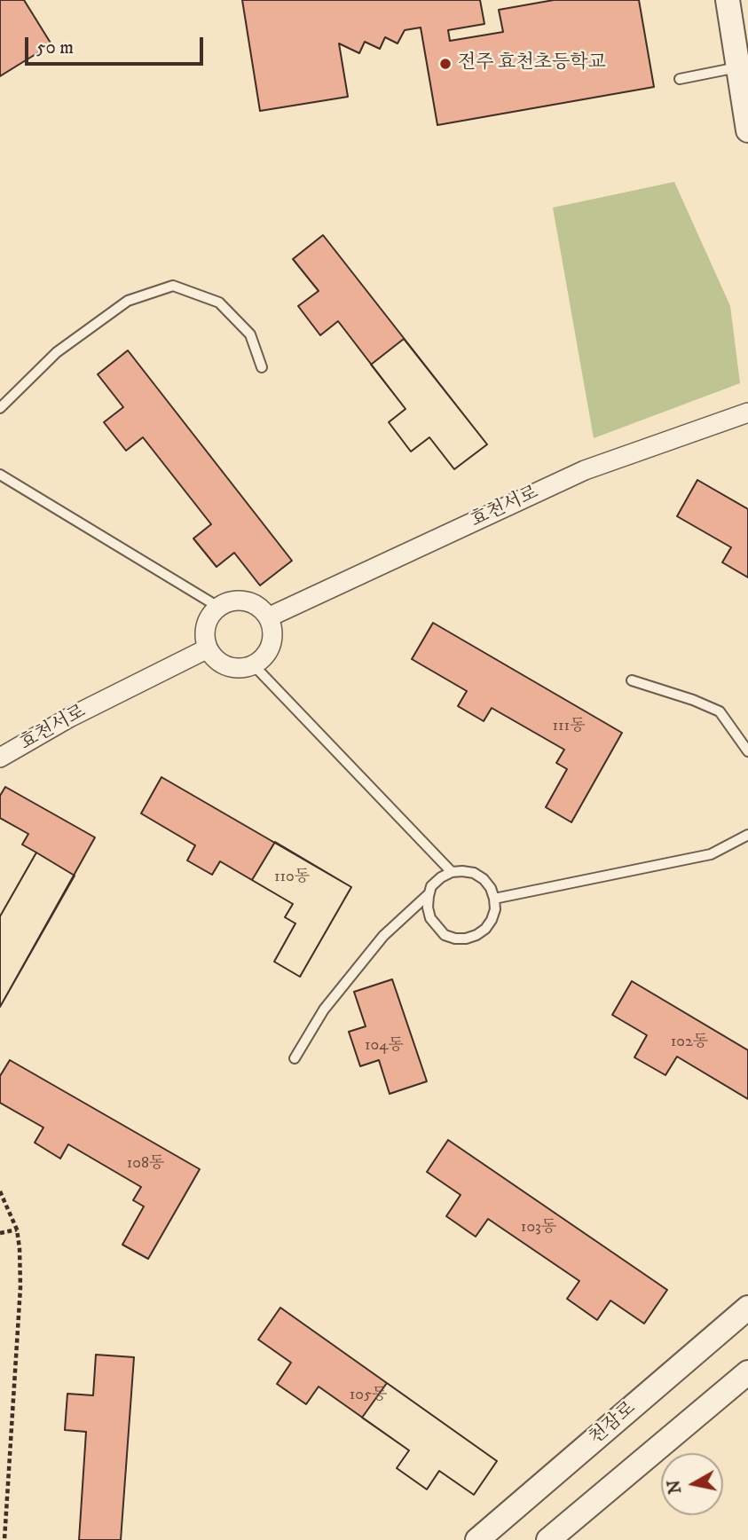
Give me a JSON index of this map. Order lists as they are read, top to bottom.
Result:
{
  "streets": {
    "street": ["효천서로", "천잠로"]
  },
  "places": ["전주 효천초등학교"],
  "house_numbers": [
    "111동",
    "110동",
    "102동",
    "104동",
    "108동",
    "103동",
    "105동"
  ],
  "scale_bar": "50 m",
  "north": "left"
}
